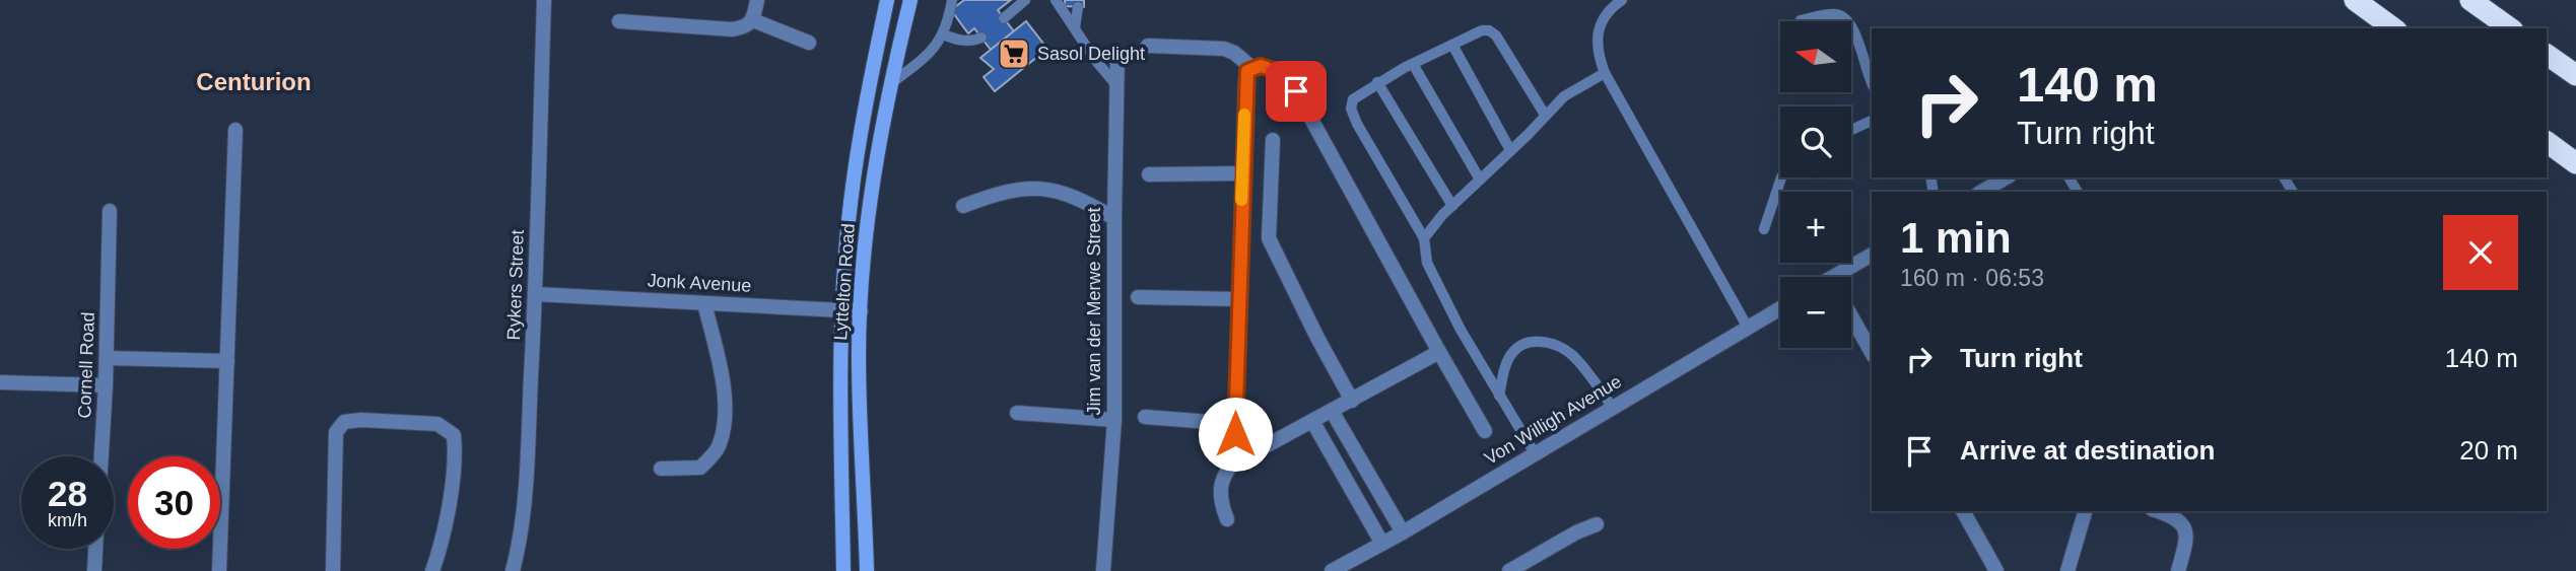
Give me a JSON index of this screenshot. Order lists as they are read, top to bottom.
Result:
{
  "streets": {
    "main road": ["Lyttelton Road"],
    "street": [
      "Jonk Avenue",
      "Rykers Street",
      "Jim van der Merwe Street",
      "Cornell Road",
      "Von Willigh Avenue"
    ]
  },
  "crossings": [
    ["Lyttelton Road", "Jonk Avenue"],
    ["Jonk Avenue", "Rykers Street"]
  ],
  "districts": ["Centurion"],
  "places": {
    "supermarket": ["Sasol Delight"]
  },
  "north": "left",
  "page": {
    "map_buttons": ["+", "−"],
    "turn": ["140 m", "Turn right"],
    "heading": ["1 min", "160 m · 06:53"],
    "list": [
      {
        "name": "Turn right",
        "value": "140 m"
      },
      {
        "name": "Arrive at destination",
        "value": "20 m"
      }
    ],
    "speed": "28 km/h",
    "limit": "30"
  }
}
